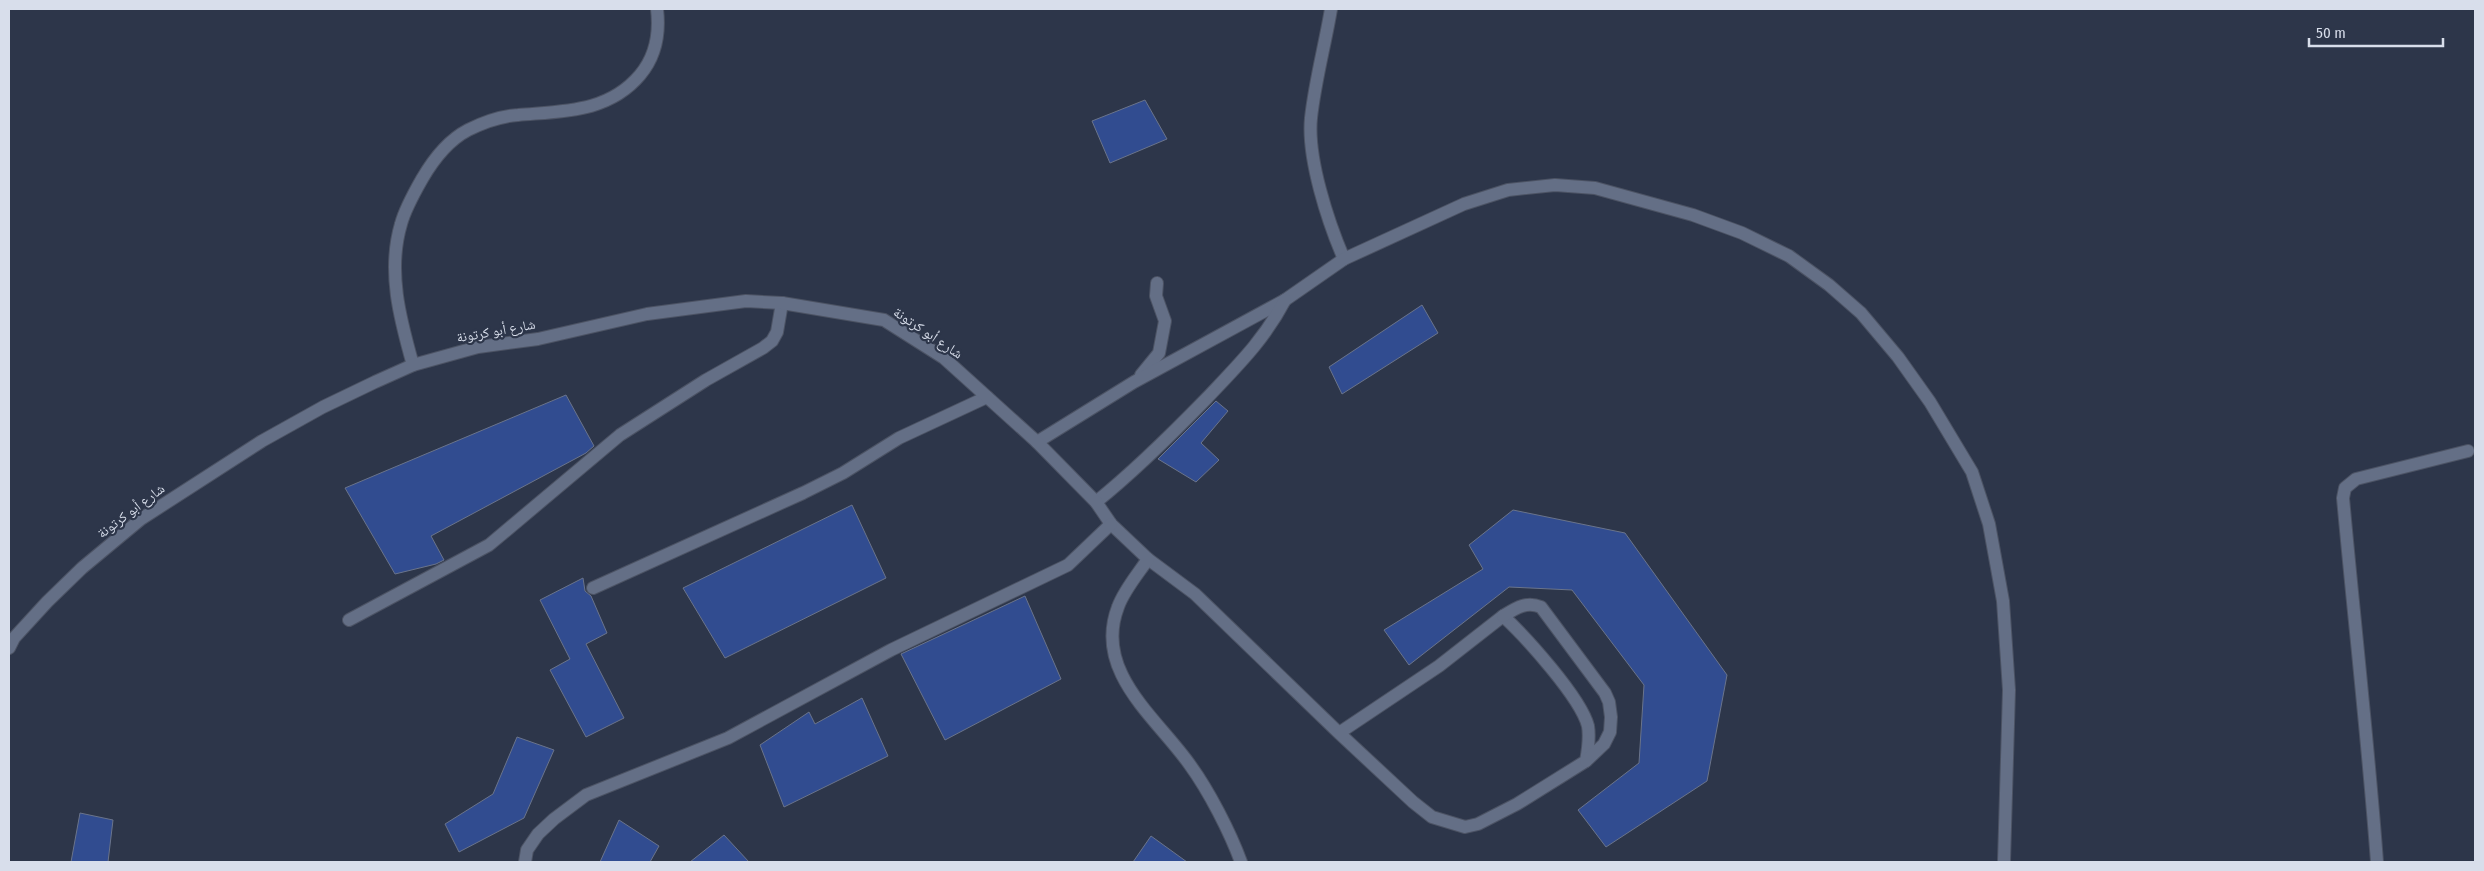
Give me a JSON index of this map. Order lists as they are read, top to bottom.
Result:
{
  "streets": {
    "street": ["شارع أبو كرتونة"]
  },
  "scale_bar": "50 m"
}
